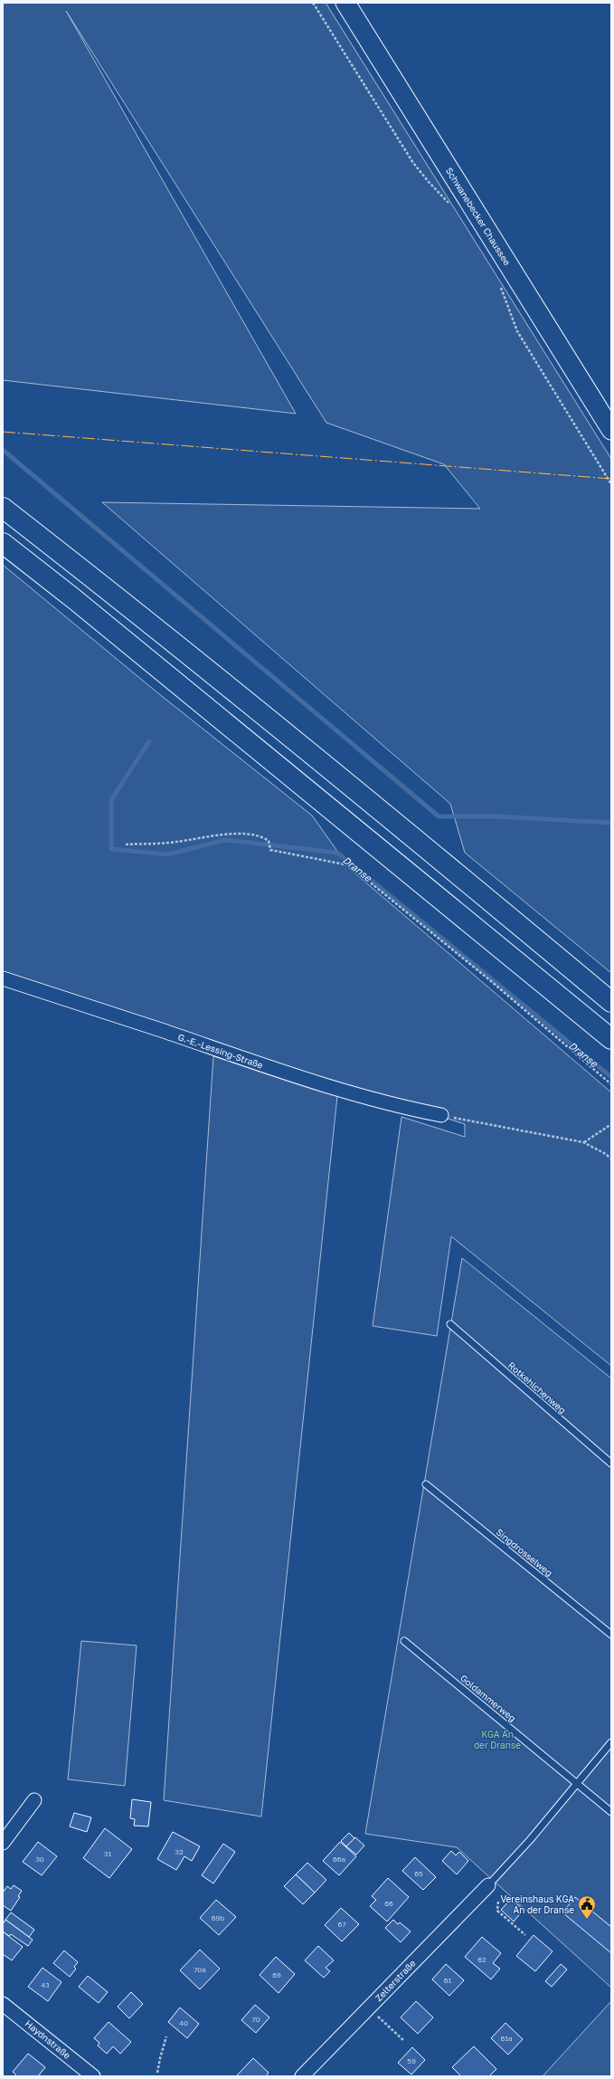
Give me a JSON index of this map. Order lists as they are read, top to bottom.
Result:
{
  "streets": {
    "main road": ["Schwanebecker Chaussee"],
    "street": ["G.-E.-Lessing-Straße", "Zelterstraße", "Haydnstraße"],
    "lane": ["Rotkehlchenweg", "Singdrosselweg", "Goldammerweg"]
  },
  "water": ["Dranse"],
  "parks": ["KGA An der Dranse"],
  "places": {
    "public building": ["Vereinshaus KGA An der Dranse"]
  },
  "house_numbers": [
    "32",
    "31",
    "30",
    "66a",
    "65",
    "66",
    "69b",
    "67",
    "62",
    "70a",
    "69",
    "61",
    "43",
    "70",
    "40",
    "61a",
    "59"
  ]
}
